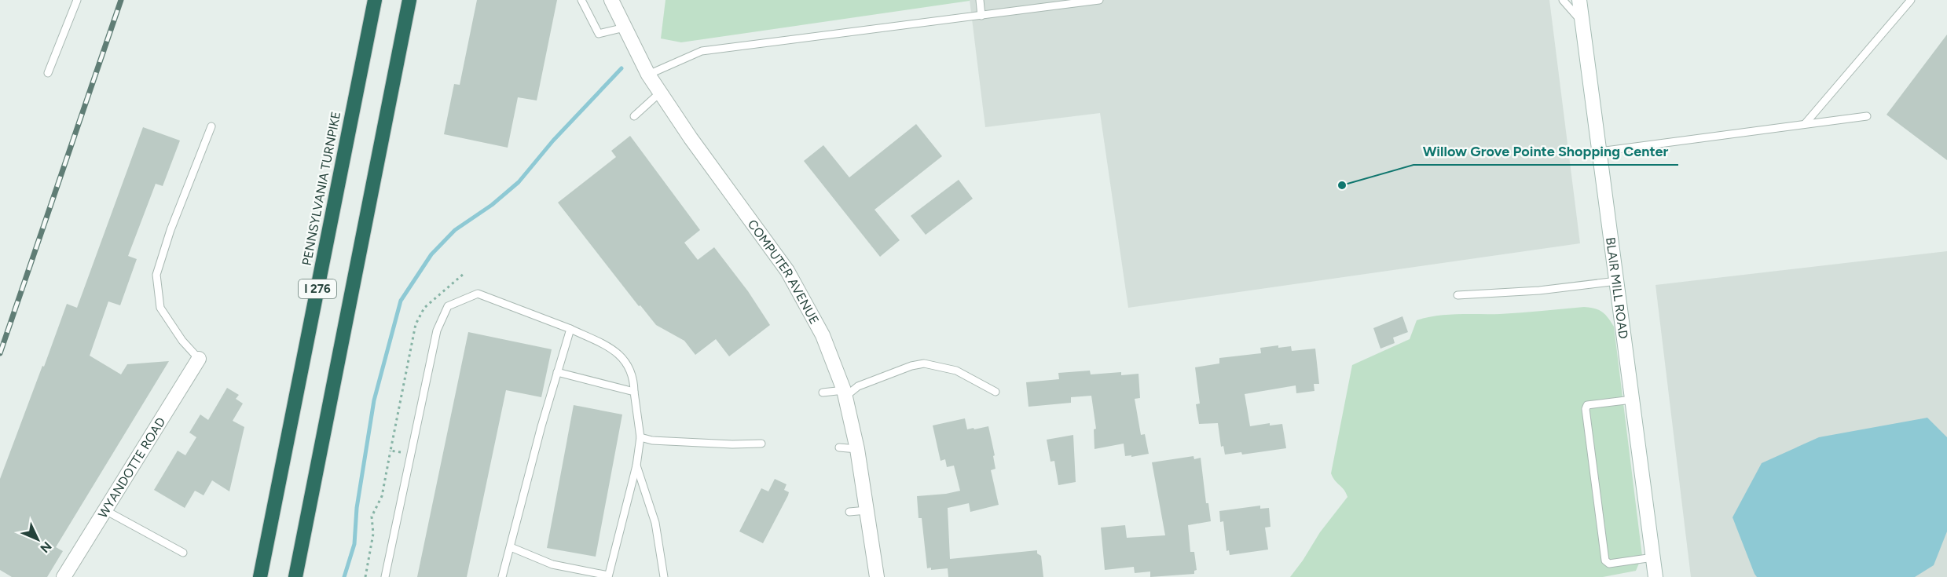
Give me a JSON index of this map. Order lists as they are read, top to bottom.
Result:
{
  "streets": {
    "highway": ["PENNSYLVANIA TURNPIKE", "I 276"],
    "street": ["COMPUTER AVENUE", "BLAIR MILL ROAD", "WYANDOTTE ROAD"]
  },
  "places": ["Willow Grove Pointe Shopping Center"],
  "north": "bottom right"
}
